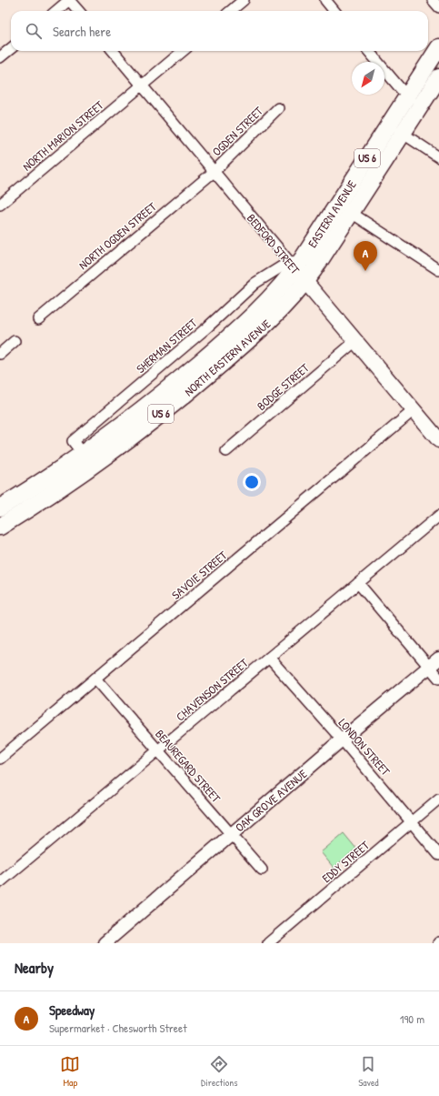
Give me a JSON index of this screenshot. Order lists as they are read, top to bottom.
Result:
{
  "streets": {
    "main road": [
      "US 6",
      "EASTERN AVENUE",
      "BEDFORD STREET",
      "NORTH EASTERN AVENUE"
    ],
    "street": [
      "OGDEN STREET",
      "NORTH MARION STREET",
      "NORTH OGDEN STREET",
      "SHERMAN STREET",
      "BODGE STREET",
      "SAVOIE STREET",
      "CHAVENSON STREET",
      "LONDON STREET",
      "BEAUREGARD STREET",
      "OAK GROVE AVENUE",
      "EDDY STREET"
    ]
  },
  "crossings": [
    ["OGDEN STREET", "NORTH OGDEN STREET"],
    ["OGDEN STREET", "BEDFORD STREET"],
    ["NORTH MARION STREET", "BEDFORD STREET"],
    ["EASTERN AVENUE", "BEDFORD STREET"],
    ["EASTERN AVENUE", "SHERMAN STREET"],
    ["EASTERN AVENUE", "NORTH EASTERN AVENUE"],
    ["NORTH OGDEN STREET", "BEDFORD STREET"],
    ["BEDFORD STREET", "SHERMAN STREET"],
    ["BEDFORD STREET", "NORTH EASTERN AVENUE"],
    ["BEDFORD STREET", "BODGE STREET"],
    ["BEDFORD STREET", "SAVOIE STREET"],
    ["SHERMAN STREET", "NORTH EASTERN AVENUE"],
    ["SAVOIE STREET", "BEAUREGARD STREET"],
    ["CHAVENSON STREET", "LONDON STREET"],
    ["CHAVENSON STREET", "BEAUREGARD STREET"],
    ["LONDON STREET", "OAK GROVE AVENUE"],
    ["LONDON STREET", "EDDY STREET"],
    ["BEAUREGARD STREET", "OAK GROVE AVENUE"]
  ],
  "north": "bottom left",
  "page": {
    "search": "Search here",
    "pins": "A",
    "heading": "Nearby",
    "list": [
      {
        "mark": "A",
        "name": "Speedway",
        "note": "Supermarket · Chesworth Street",
        "value": "190 m"
      }
    ],
    "nav": ["Map", "Directions", "Saved"]
  }
}
